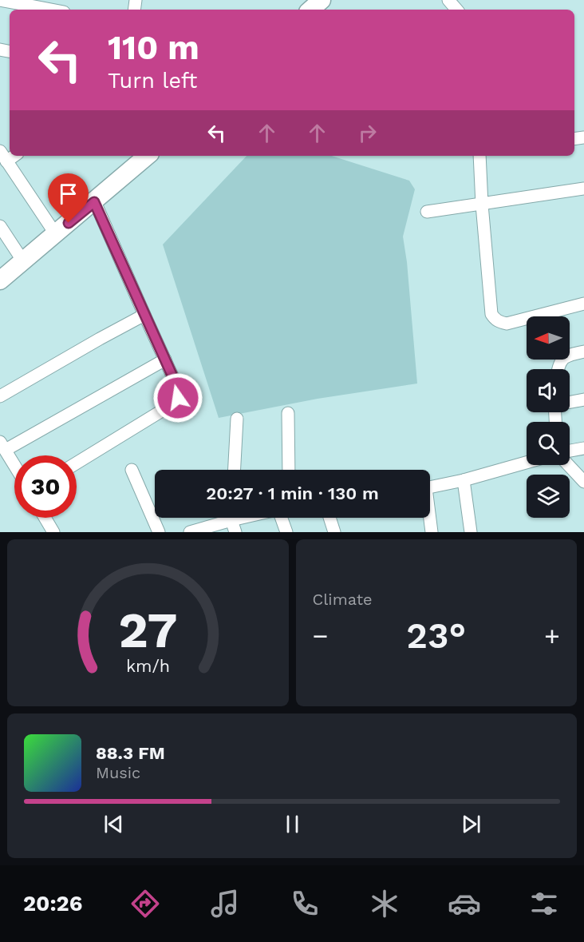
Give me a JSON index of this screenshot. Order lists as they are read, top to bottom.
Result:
{
  "north": "left",
  "page": {
    "turn": ["110 m", "Turn left"],
    "limit": "30",
    "trip": "20:27 · 1 min · 130 m",
    "tile": "Climate",
    "heat": ["−", "23°", "+"],
    "song": ["88.3 FM", "Music"],
    "tabs": "20:26",
    "gauge": ["27", "km/h"]
  }
}
